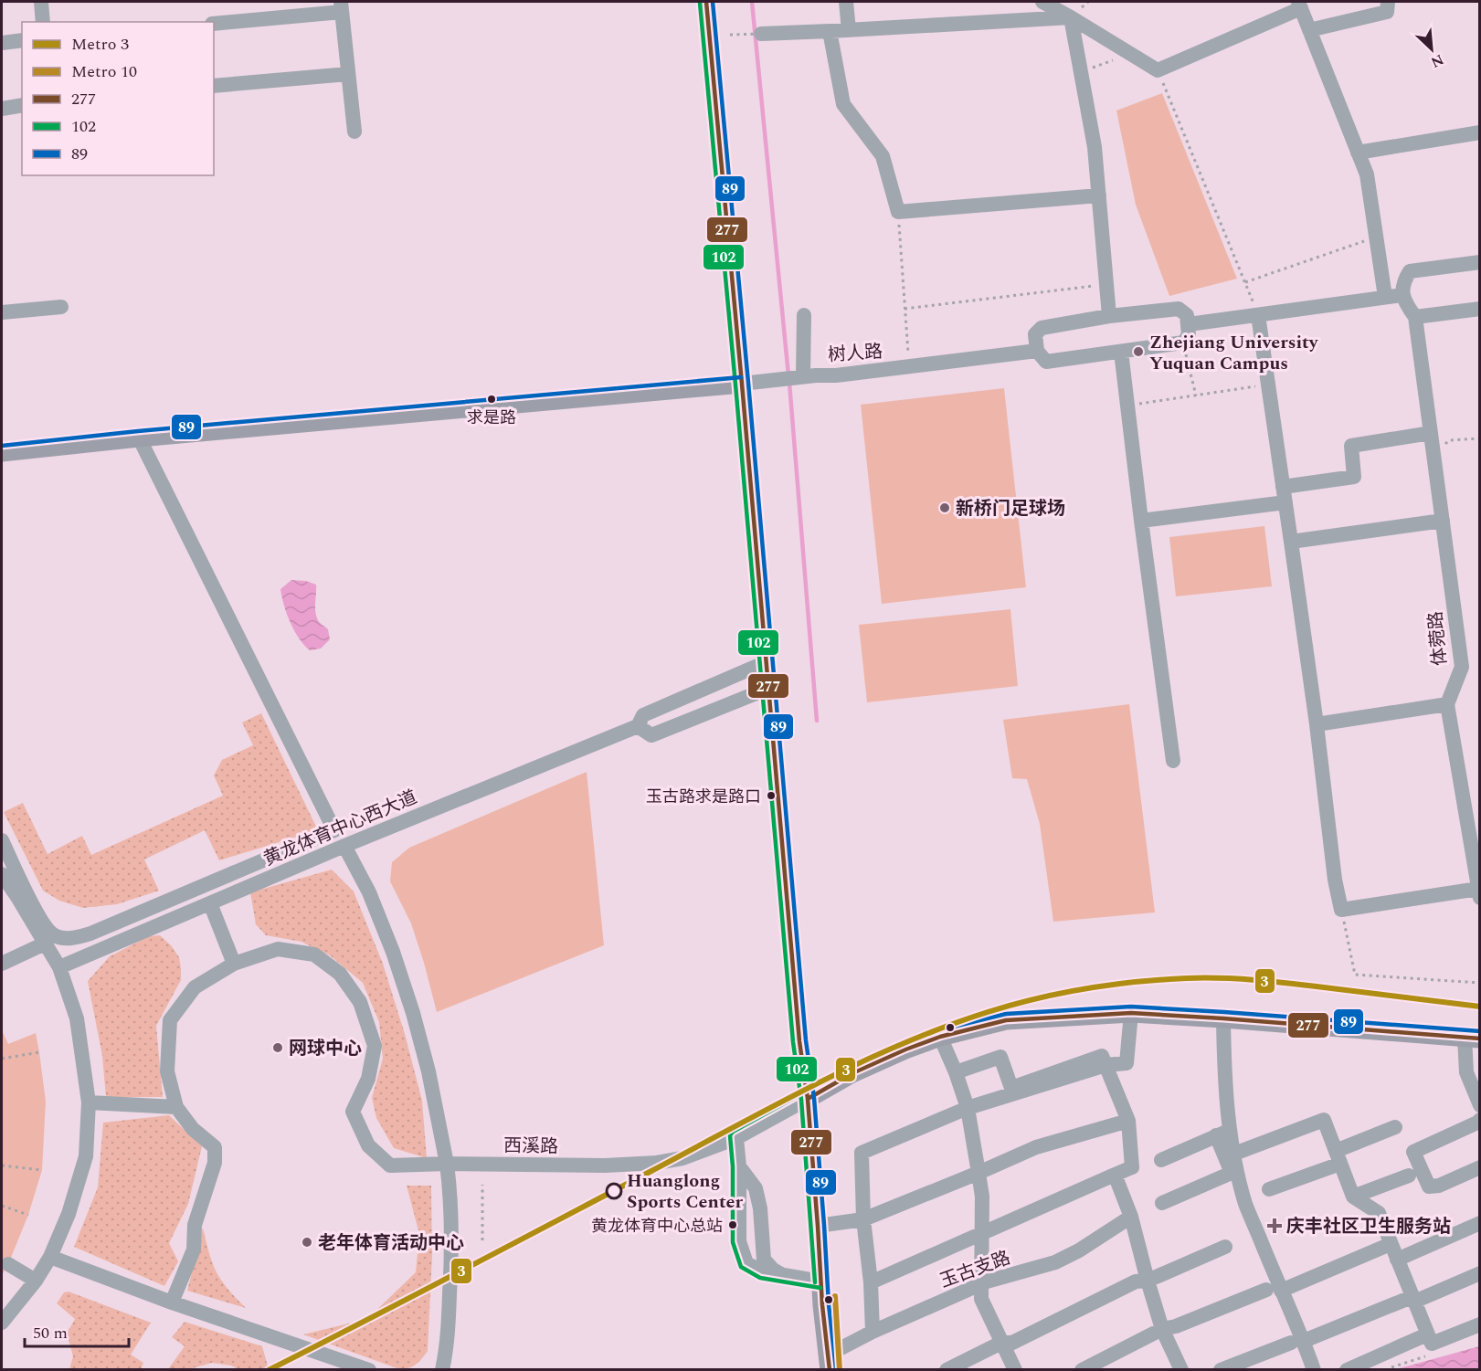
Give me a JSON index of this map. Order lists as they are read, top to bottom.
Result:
{
  "streets": {
    "street": [
      "树人路",
      "体菀路",
      "黄龙体育中心西大道",
      "西溪路",
      "玉古支路"
    ]
  },
  "places": {
    "other": [
      "Zhejiang University Yuquan Campus",
      "求是路",
      "新桥门足球场",
      "玉古路求是路口",
      "网球中心",
      "Huanglong Sports Center",
      "黄龙体育中心总站",
      "老年体育活动中心"
    ],
    "health": ["庆丰社区卫生服务站"]
  },
  "lines": [
    "transit line 277",
    "transit line 89",
    "transit line 102",
    "metro line 3",
    "metro line 10"
  ],
  "legend": [
    "Metro 3",
    "Metro 10",
    "277",
    "102",
    "89"
  ],
  "scale_bar": "50 m",
  "north": "bottom right"
}
